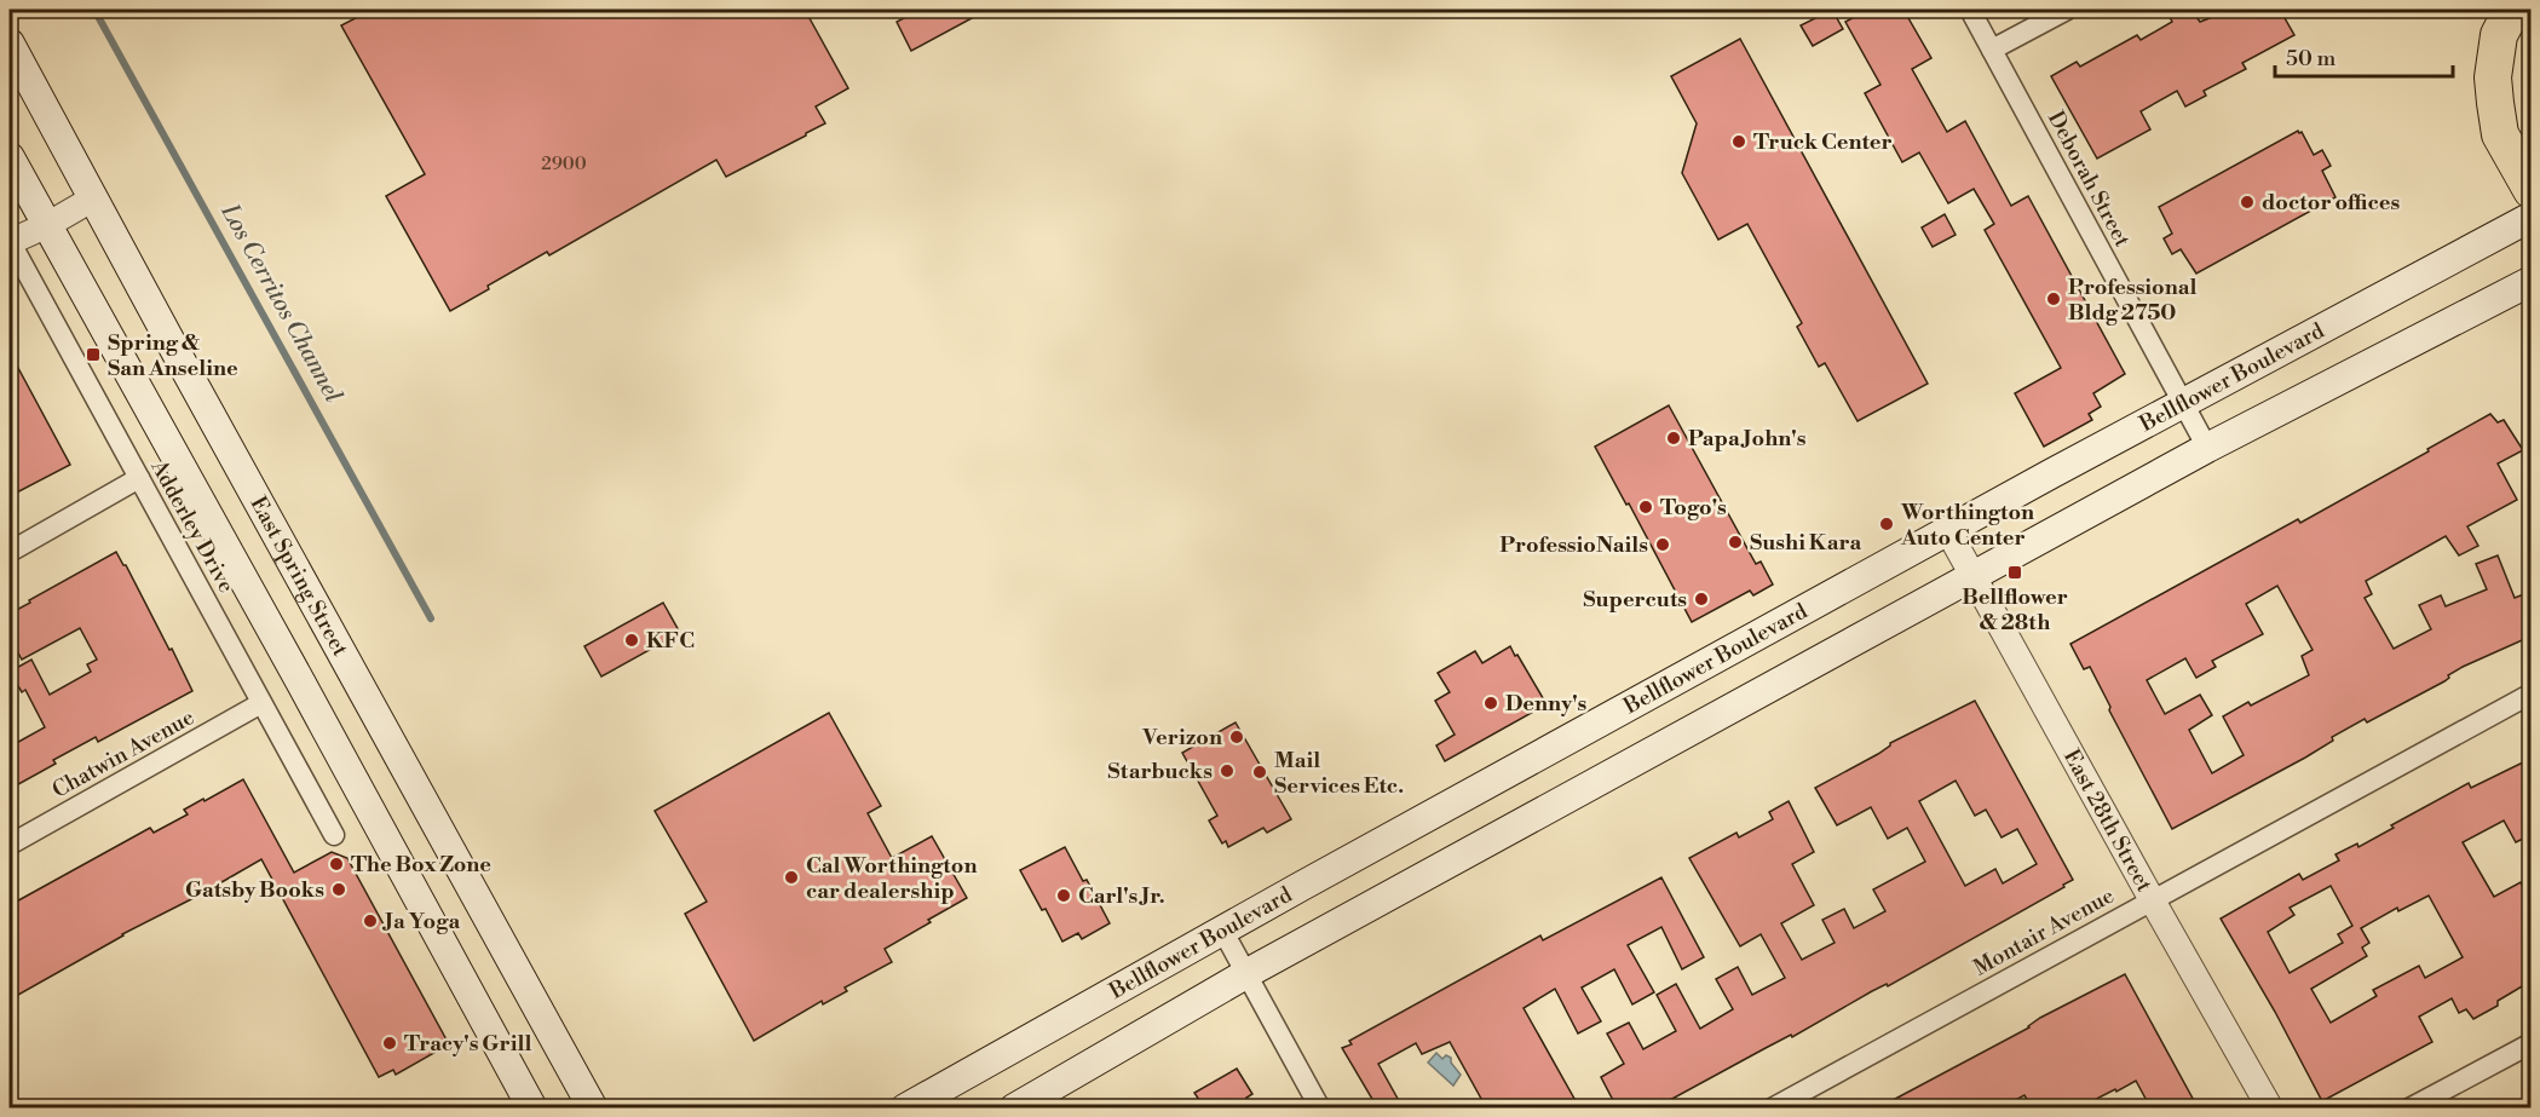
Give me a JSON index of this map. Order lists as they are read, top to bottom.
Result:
{
  "streets": {
    "main road": ["Bellflower Boulevard", "East Spring Street"],
    "street": [
      "Deborah Street",
      "Adderley Drive",
      "Chatwin Avenue",
      "East 28th Street",
      "Montair Avenue"
    ]
  },
  "crossings": [
    ["Deborah Street", "Bellflower Boulevard"],
    ["Bellflower Boulevard", "East 28th Street"],
    ["Adderley Drive", "Chatwin Avenue"],
    ["East 28th Street", "Montair Avenue"]
  ],
  "water": ["Los Cerritos Channel"],
  "places": {
    "other": [
      "Truck Center",
      "doctor offices",
      "Professional Bldg 2750",
      "Papa John's",
      "Togo's",
      "Worthington Auto Center",
      "Sushi Kara",
      "ProfessioNails",
      "Supercuts",
      "KFC",
      "Denny's",
      "Verizon",
      "Starbucks",
      "Mail Services Etc.",
      "The Box Zone",
      "Cal Worthington car dealership",
      "Gatsby Books",
      "Carl's Jr.",
      "Ja Yoga",
      "Tracy's Grill"
    ],
    "transit": ["Spring & San Anseline", "Bellflower & 28th"]
  },
  "house_numbers": ["2900"],
  "scale_bar": "50 m"
}
